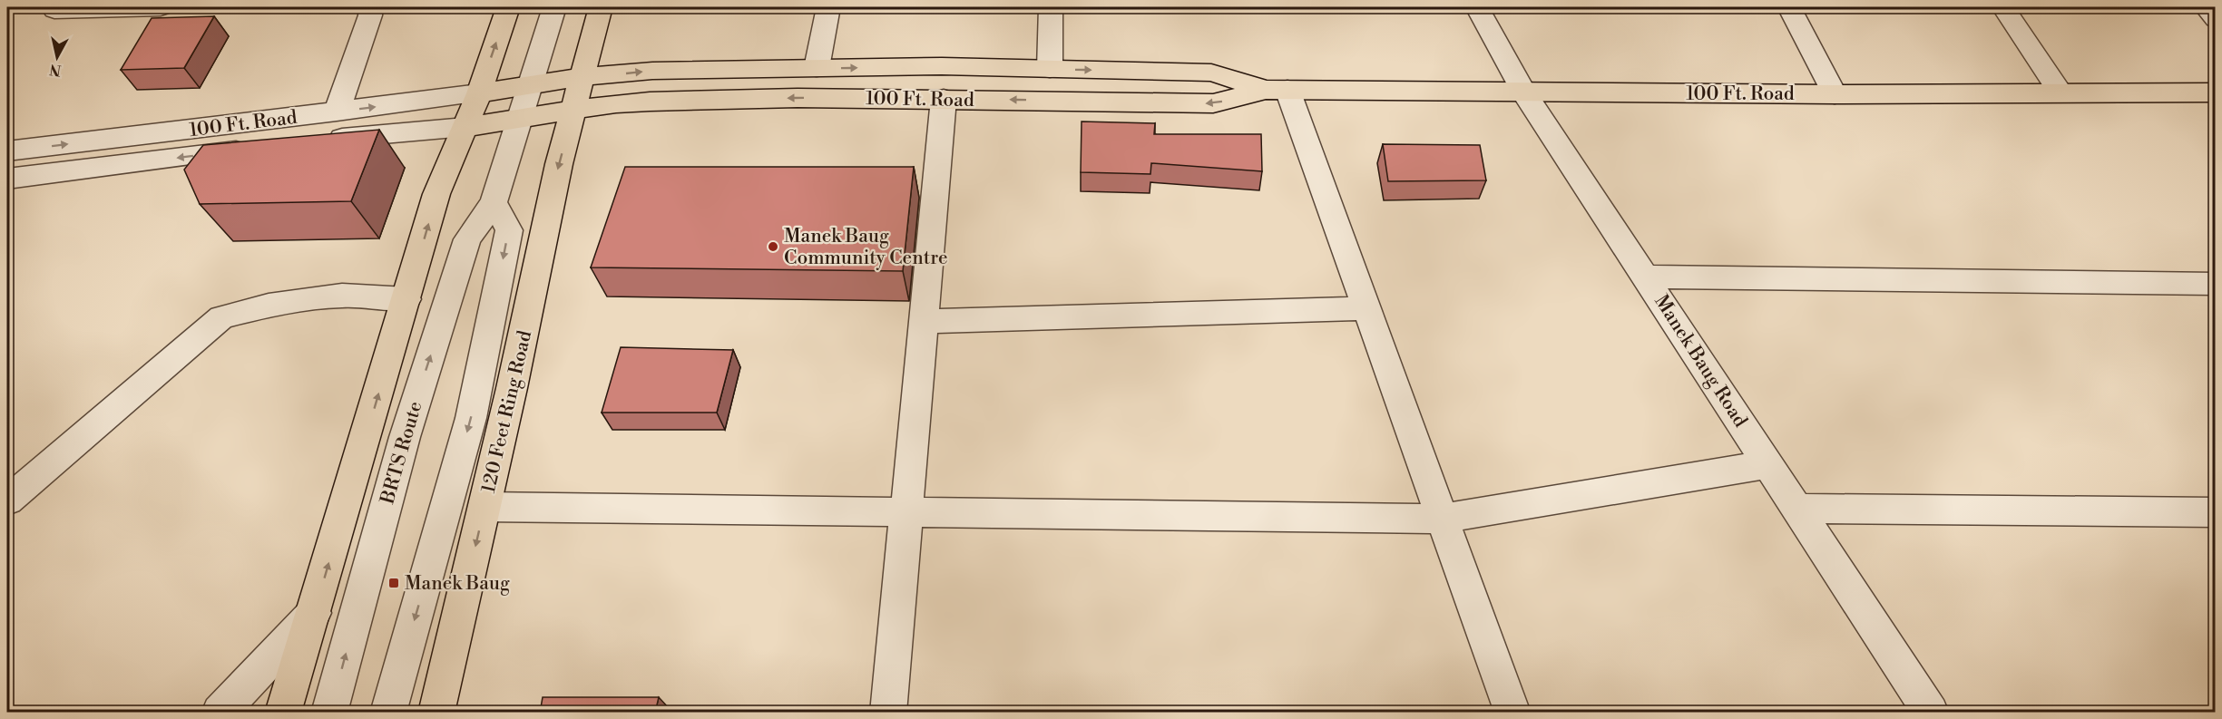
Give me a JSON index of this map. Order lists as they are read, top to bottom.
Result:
{
  "streets": {
    "main road": ["100 Ft. Road", "120 Feet Ring Road"],
    "street": ["Manek Baug Road", "BRTS Route"]
  },
  "crossings": [
    ["100 Ft. Road", "Manek Baug Road"],
    ["100 Ft. Road", "120 Feet Ring Road"],
    ["100 Ft. Road", "BRTS Route"]
  ],
  "places": {
    "other": ["Manek Baug Community Centre"],
    "transit": ["Manek Baug"]
  },
  "north": "bottom"
}
